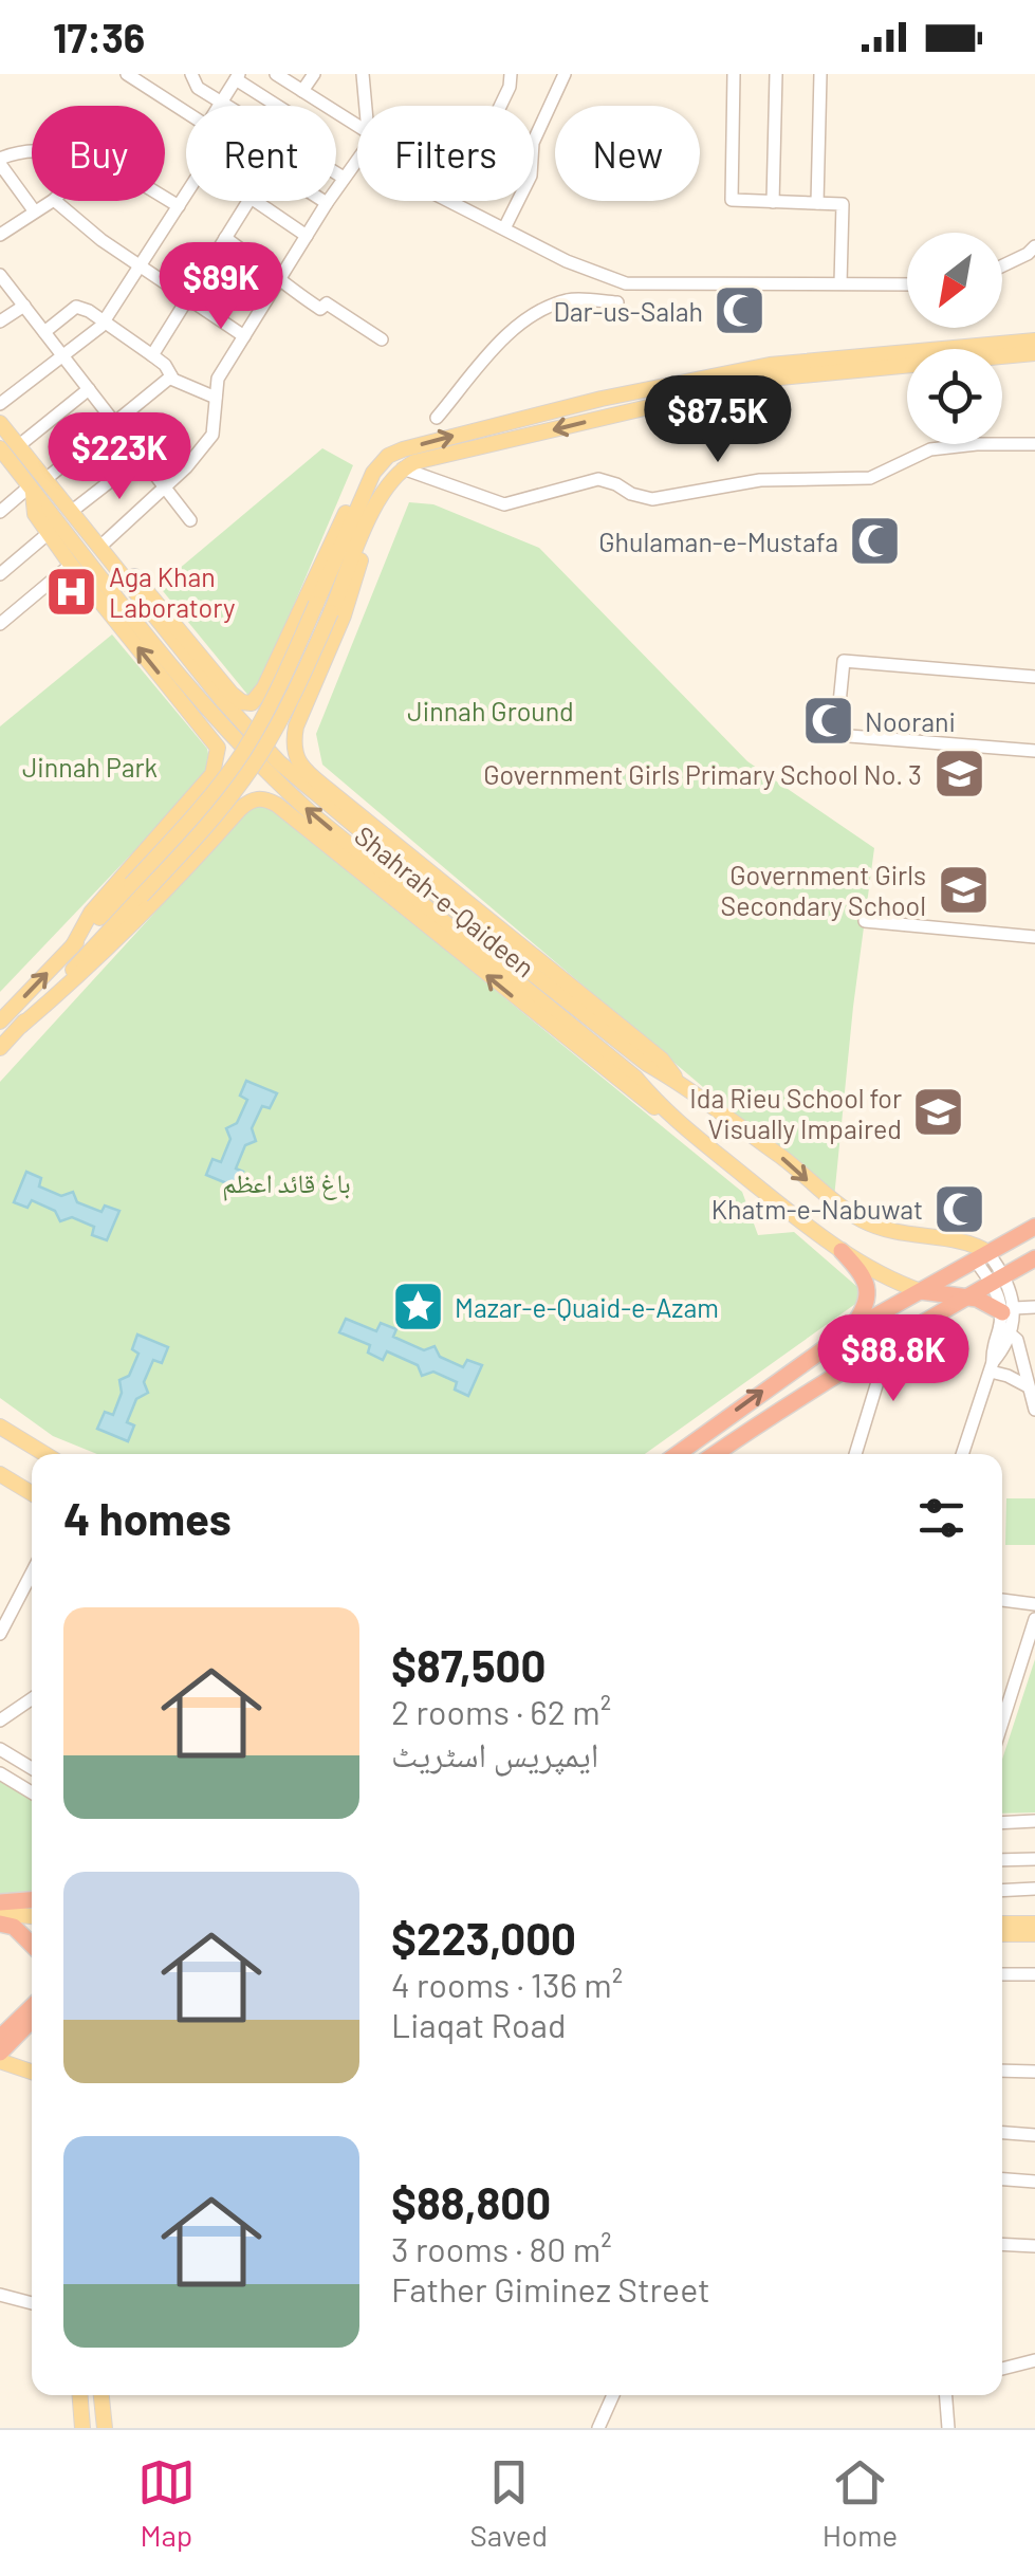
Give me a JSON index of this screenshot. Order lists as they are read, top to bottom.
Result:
{
  "streets": {
    "main road": ["Shahrah-e-Qaideen"]
  },
  "parks": ["Jinnah Ground", "Jinnah Park", "باغ قائد اعظم"],
  "places": {
    "mosque": [
      "Dar-us-Salah",
      "Ghulaman-e-Mustafa",
      "Noorani",
      "Khatm-e-Nabuwat"
    ],
    "hospital": ["Aga Khan Laboratory"],
    "school or university": ["Government Girls Primary School No. 3", "Government Girls Secondary School", "Ida Rieu School for Visually Impaired"],
    "place": ["Mazar-e-Quaid-e-Azam"]
  },
  "north": "bottom left",
  "page": {
    "status": "17:36",
    "chip": [
      "Buy",
      "Rent",
      "Filters",
      "New"
    ],
    "price": [
      "$89K",
      "$87.5K",
      "$223K",
      "$88.8K"
    ],
    "heading": "4 homes",
    "list": [
      {
        "name": "$87,500",
        "note": "2 rooms · 62 m² · ایمپریس اسٹریٹ"
      },
      {
        "name": "$223,000",
        "note": "4 rooms · 136 m² · Liaqat Road"
      },
      {
        "name": "$88,800",
        "note": "3 rooms · 80 m² · Father Giminez Street"
      }
    ],
    "tabs": ["Map", "Saved", "Home"]
  }
}
